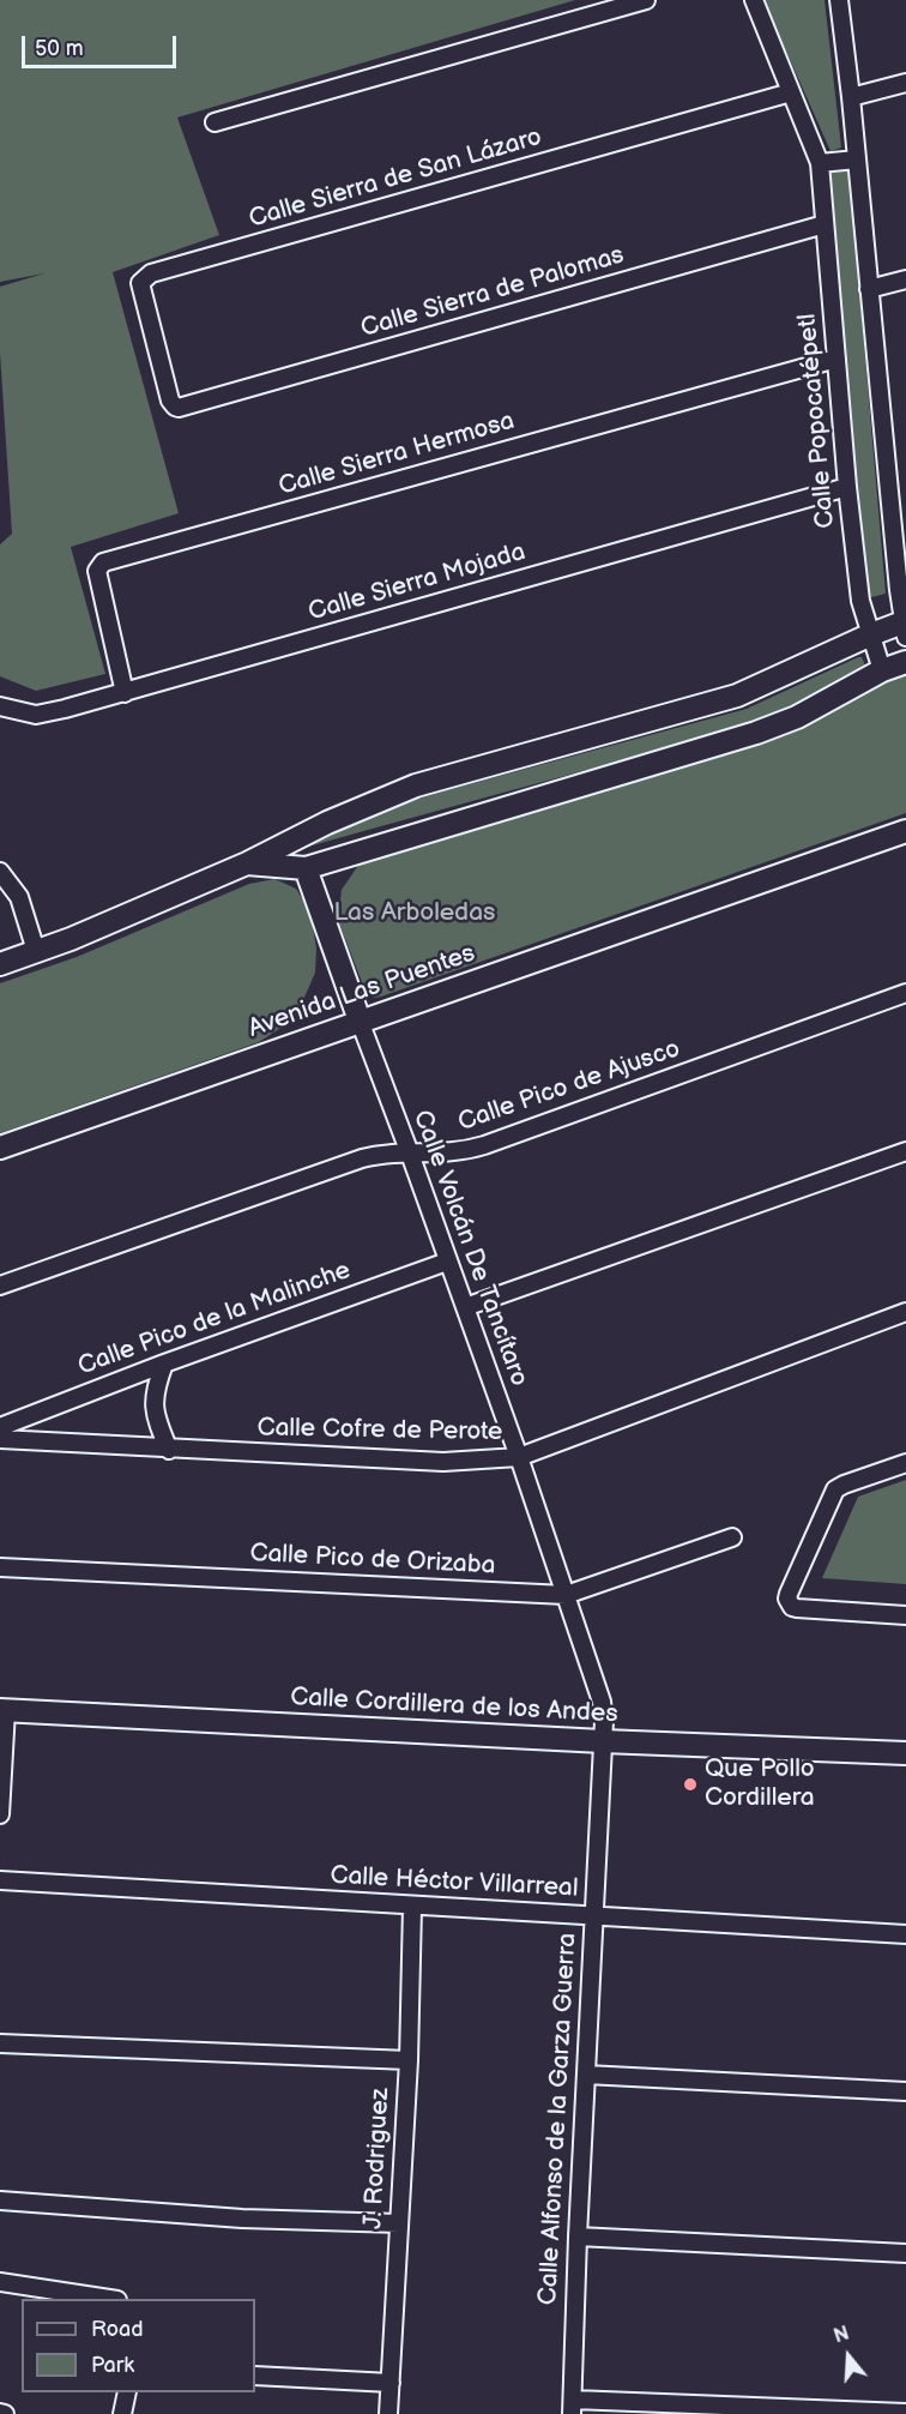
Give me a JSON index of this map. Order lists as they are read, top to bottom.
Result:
{
  "streets": {
    "street": [
      "Calle Sierra de San Lázaro",
      "Calle Sierra de Palomas",
      "Calle Popocatépetl",
      "Calle Sierra Hermosa",
      "Calle Sierra Mojada",
      "Avenida Las Puentes",
      "Calle Pico de Ajusco",
      "Calle Volcán De Tancítaro",
      "Calle Pico de la Malinche",
      "Calle Cofre de Perote",
      "Calle Pico de Orizaba",
      "Calle Cordillera de los Andes",
      "Calle Héctor Villarreal",
      "Calle Alfonso de la Garza Guerra",
      "J. Rodriguez"
    ]
  },
  "crossings": [
    ["Calle Sierra de San Lázaro", "Calle Sierra de Palomas"],
    ["Calle Sierra de San Lázaro", "Calle Popocatépetl"],
    ["Calle Sierra de Palomas", "Calle Popocatépetl"],
    ["Calle Popocatépetl", "Calle Sierra Hermosa"],
    ["Calle Popocatépetl", "Calle Sierra Mojada"],
    ["Calle Sierra Hermosa", "Calle Sierra Mojada"],
    ["Avenida Las Puentes", "Calle Volcán De Tancítaro"],
    ["Calle Pico de Ajusco", "Calle Volcán De Tancítaro"],
    ["Calle Volcán De Tancítaro", "Calle Pico de la Malinche"],
    ["Calle Volcán De Tancítaro", "Calle Cofre de Perote"],
    ["Calle Volcán De Tancítaro", "Calle Pico de Orizaba"],
    ["Calle Volcán De Tancítaro", "Calle Cordillera de los Andes"],
    ["Calle Volcán De Tancítaro", "Calle Alfonso de la Garza Guerra"],
    ["Calle Cordillera de los Andes", "Calle Alfonso de la Garza Guerra"],
    ["Calle Héctor Villarreal", "Calle Alfonso de la Garza Guerra"],
    ["Calle Héctor Villarreal", "J. Rodriguez"]
  ],
  "parks": ["Las Arboledas"],
  "places": ["Que Pollo Cordillera"],
  "legend": ["Road", "Park"],
  "scale_bar": "50 m",
  "north": "top"
}
